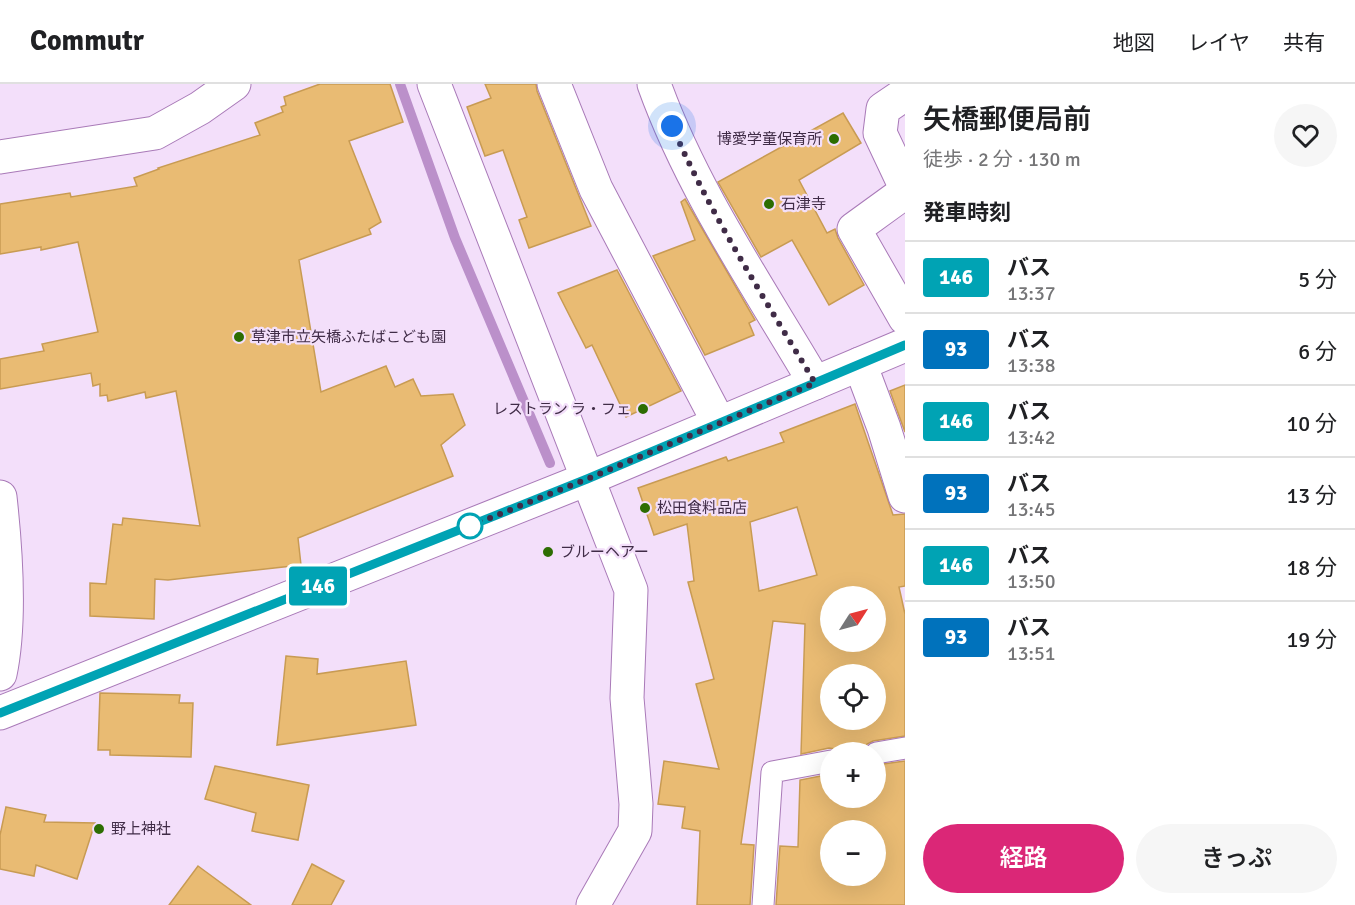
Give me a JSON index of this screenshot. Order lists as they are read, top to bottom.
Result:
{
  "places": [
    "博愛学童保育所",
    "石津寺",
    "草津市立矢橋ふたばこども園",
    "レストラン ラ・フェ",
    "松田食料品店",
    "ブルーヘアー",
    "野上神社"
  ],
  "lines": ["bus line 146"],
  "north": "top right",
  "page": {
    "header": "Commutr",
    "nav": ["地図", "レイヤ", "共有"],
    "on_map": "146",
    "heading": [
      ["矢橋郵便局前", "徒歩 · 2 分 · 130 m"],
      "発車時刻"
    ],
    "list": [
      {
        "mark": "146",
        "name": "バス",
        "note": "13:37",
        "value": "5 分"
      },
      {
        "mark": "93",
        "name": "バス",
        "note": "13:38",
        "value": "6 分"
      },
      {
        "mark": "146",
        "name": "バス",
        "note": "13:42",
        "value": "10 分"
      },
      {
        "mark": "93",
        "name": "バス",
        "note": "13:45",
        "value": "13 分"
      },
      {
        "mark": "146",
        "name": "バス",
        "note": "13:50",
        "value": "18 分"
      },
      {
        "mark": "93",
        "name": "バス",
        "note": "13:51",
        "value": "19 分"
      }
    ],
    "map_buttons": ["+", "−"],
    "buttons": ["経路", "きっぷ"]
  }
}
